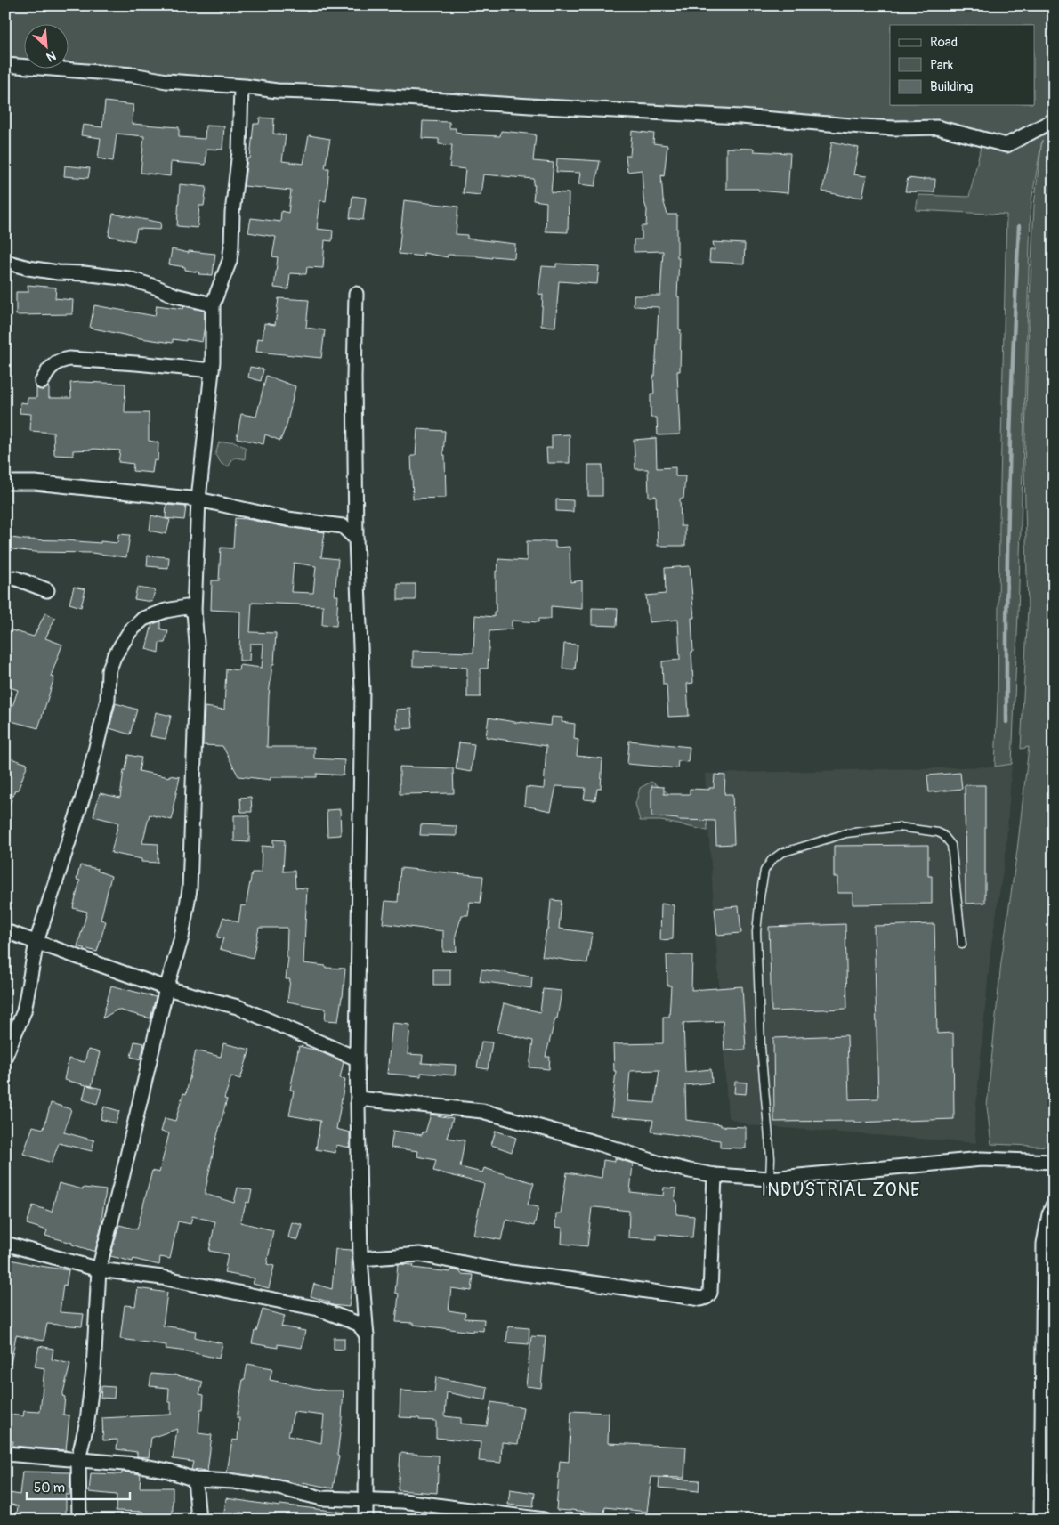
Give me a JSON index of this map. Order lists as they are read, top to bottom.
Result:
{
  "districts": ["INDUSTRIAL ZONE"],
  "legend": ["Road", "Park", "Building"],
  "scale_bar": "50 m",
  "north": "bottom right"
}
